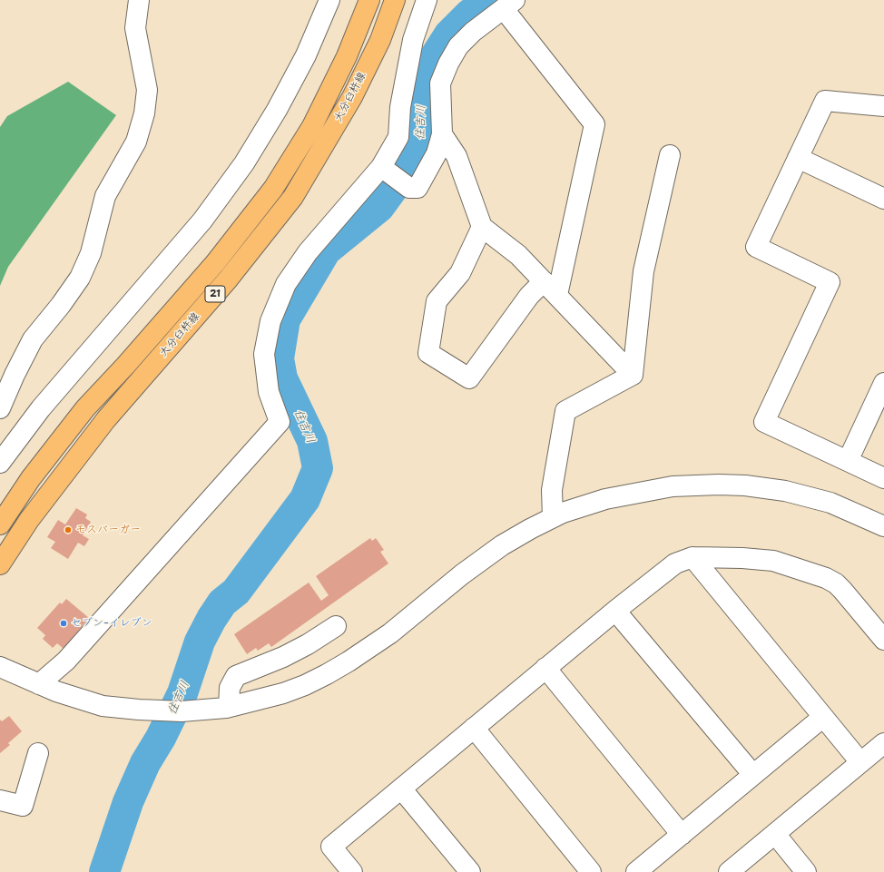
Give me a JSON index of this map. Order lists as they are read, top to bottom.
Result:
{
  "streets": {
    "main road": ["大分臼杵線", "21"]
  },
  "water": ["住吉川"],
  "places": ["モスバーガー", "セブン-イレブン"]
}
